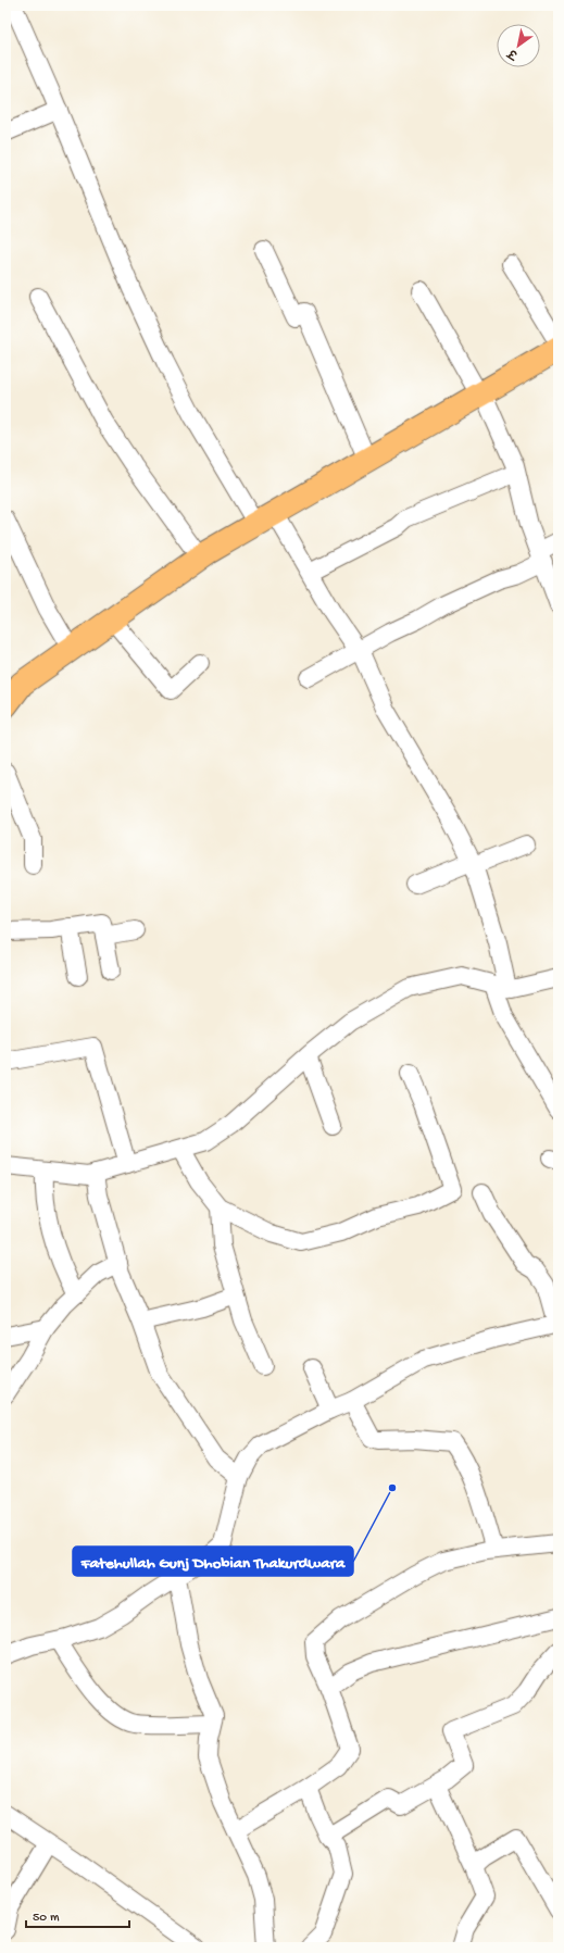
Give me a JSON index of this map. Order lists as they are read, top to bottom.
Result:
{
  "places": ["Fatehullah Gunj Dhobian Thakurdwara"],
  "scale_bar": "50 m",
  "north": "bottom left"
}
